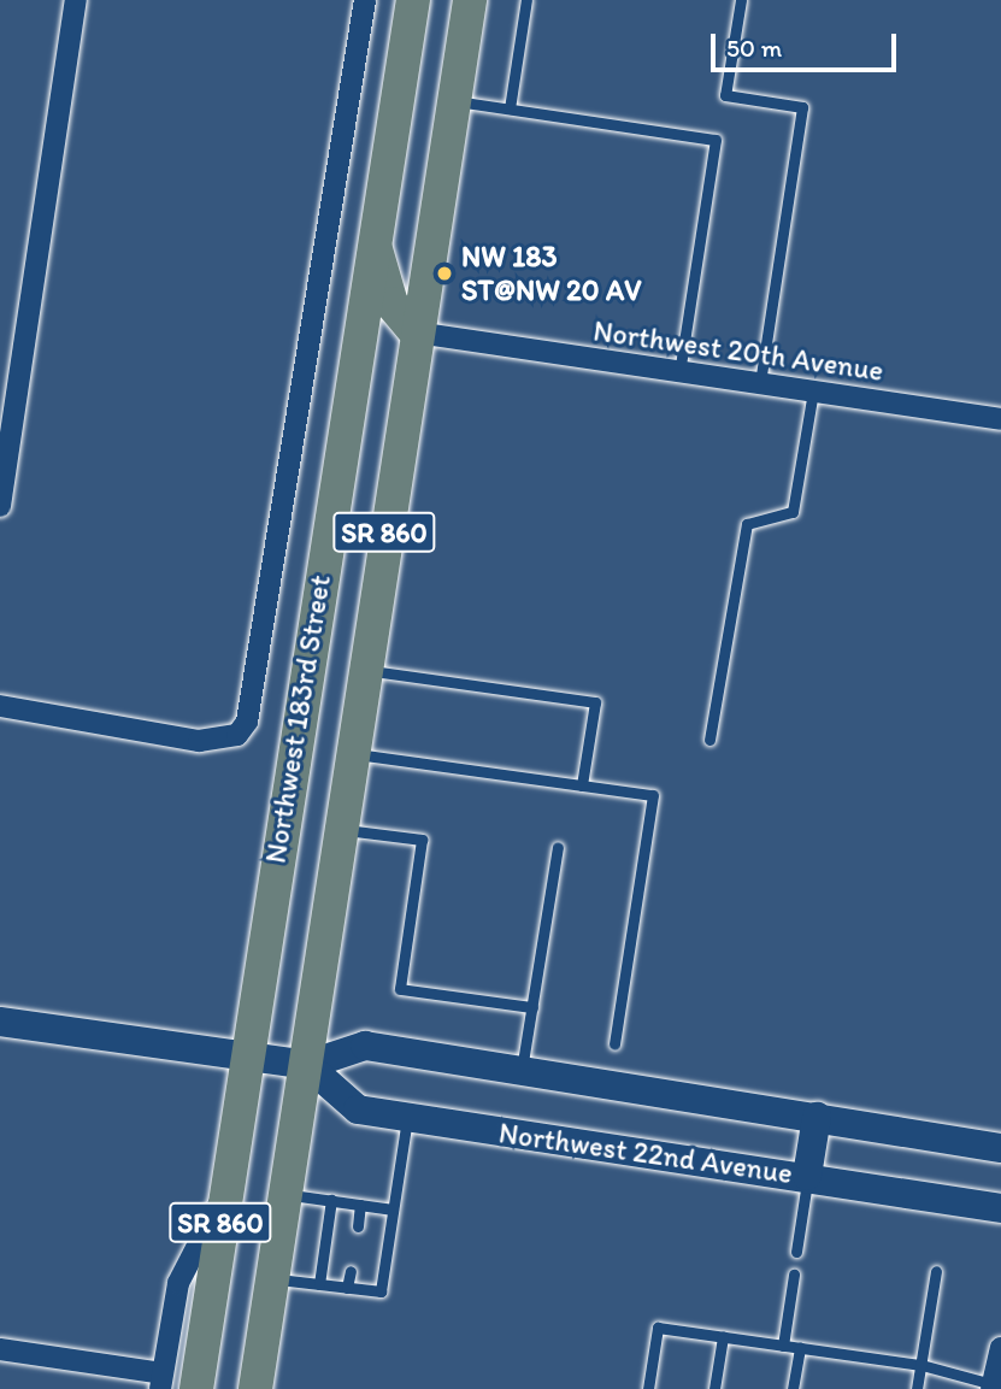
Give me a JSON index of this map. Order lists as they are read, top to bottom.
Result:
{
  "streets": {
    "main road": ["SR 860", "Northwest 183rd Street", "Northwest 22nd Avenue"],
    "street": ["Northwest 20th Avenue"]
  },
  "crossings": [
    ["Northwest 20th Avenue", "Northwest 183rd Street"],
    ["Northwest 183rd Street", "Northwest 22nd Avenue"]
  ],
  "places": ["NW 183 ST@NW 20 AV"],
  "scale_bar": "50 m"
}
